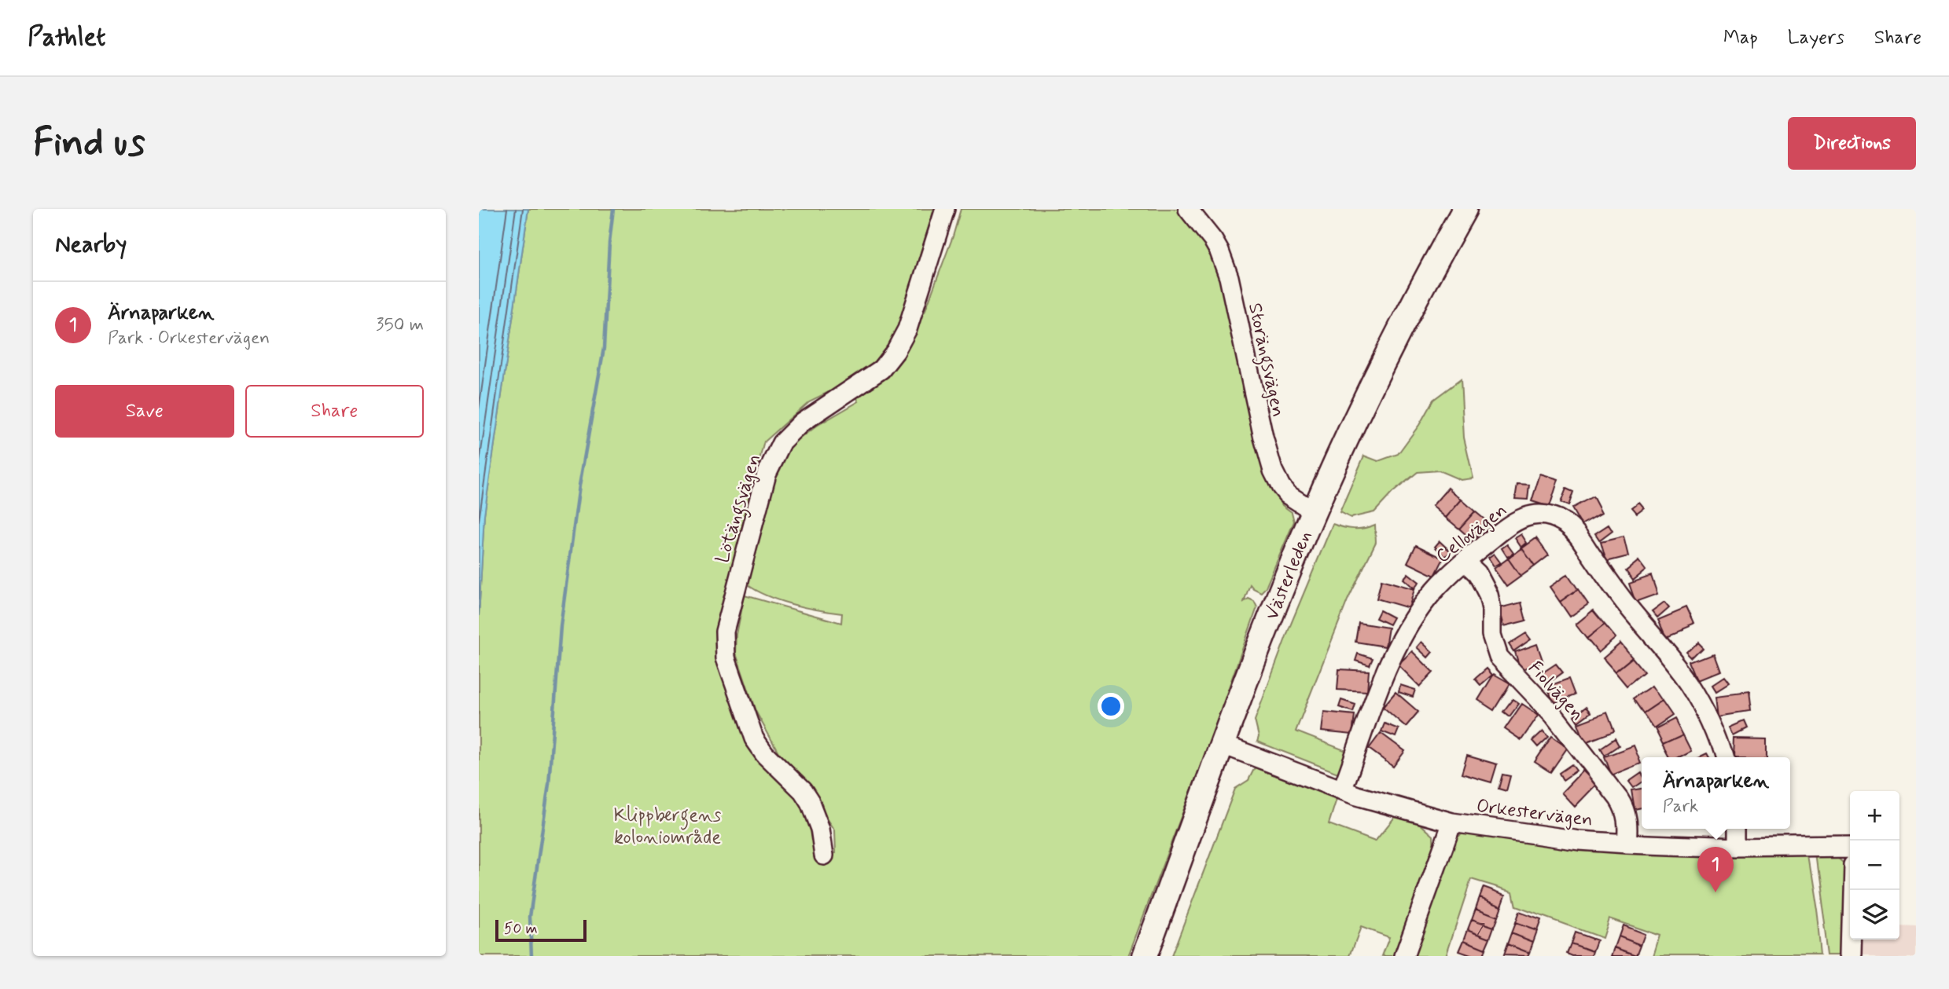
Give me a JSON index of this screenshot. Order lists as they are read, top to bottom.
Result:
{
  "streets": {
    "main road": ["Västerleden"],
    "street": [
      "Storängsvägen",
      "Lötängsvägen",
      "Cellovägen",
      "Fiolvägen",
      "Orkestervägen"
    ]
  },
  "crossings": [
    ["Storängsvägen", "Västerleden"],
    ["Cellovägen", "Fiolvägen"],
    ["Cellovägen", "Orkestervägen"],
    ["Västerleden", "Orkestervägen"],
    ["Fiolvägen", "Orkestervägen"]
  ],
  "parks": ["Klippbergens koloniområde"],
  "house_numbers": ["7"],
  "scale_bar": "50 m",
  "page": {
    "header": "Pathlet",
    "nav": ["Map", "Layers", "Share"],
    "buttons": [
      "Directions",
      ["Save", "Share"]
    ],
    "title": "Find us",
    "heading": "Nearby",
    "list": [
      {
        "mark": "1",
        "name": "Ärnaparken",
        "note": "Park · Orkestervägen",
        "value": "350 m"
      }
    ],
    "popup": ["Ärnaparken", "Park"],
    "map_buttons": ["+", "−"],
    "pins": "1",
    "scale": "50 m"
  }
}
